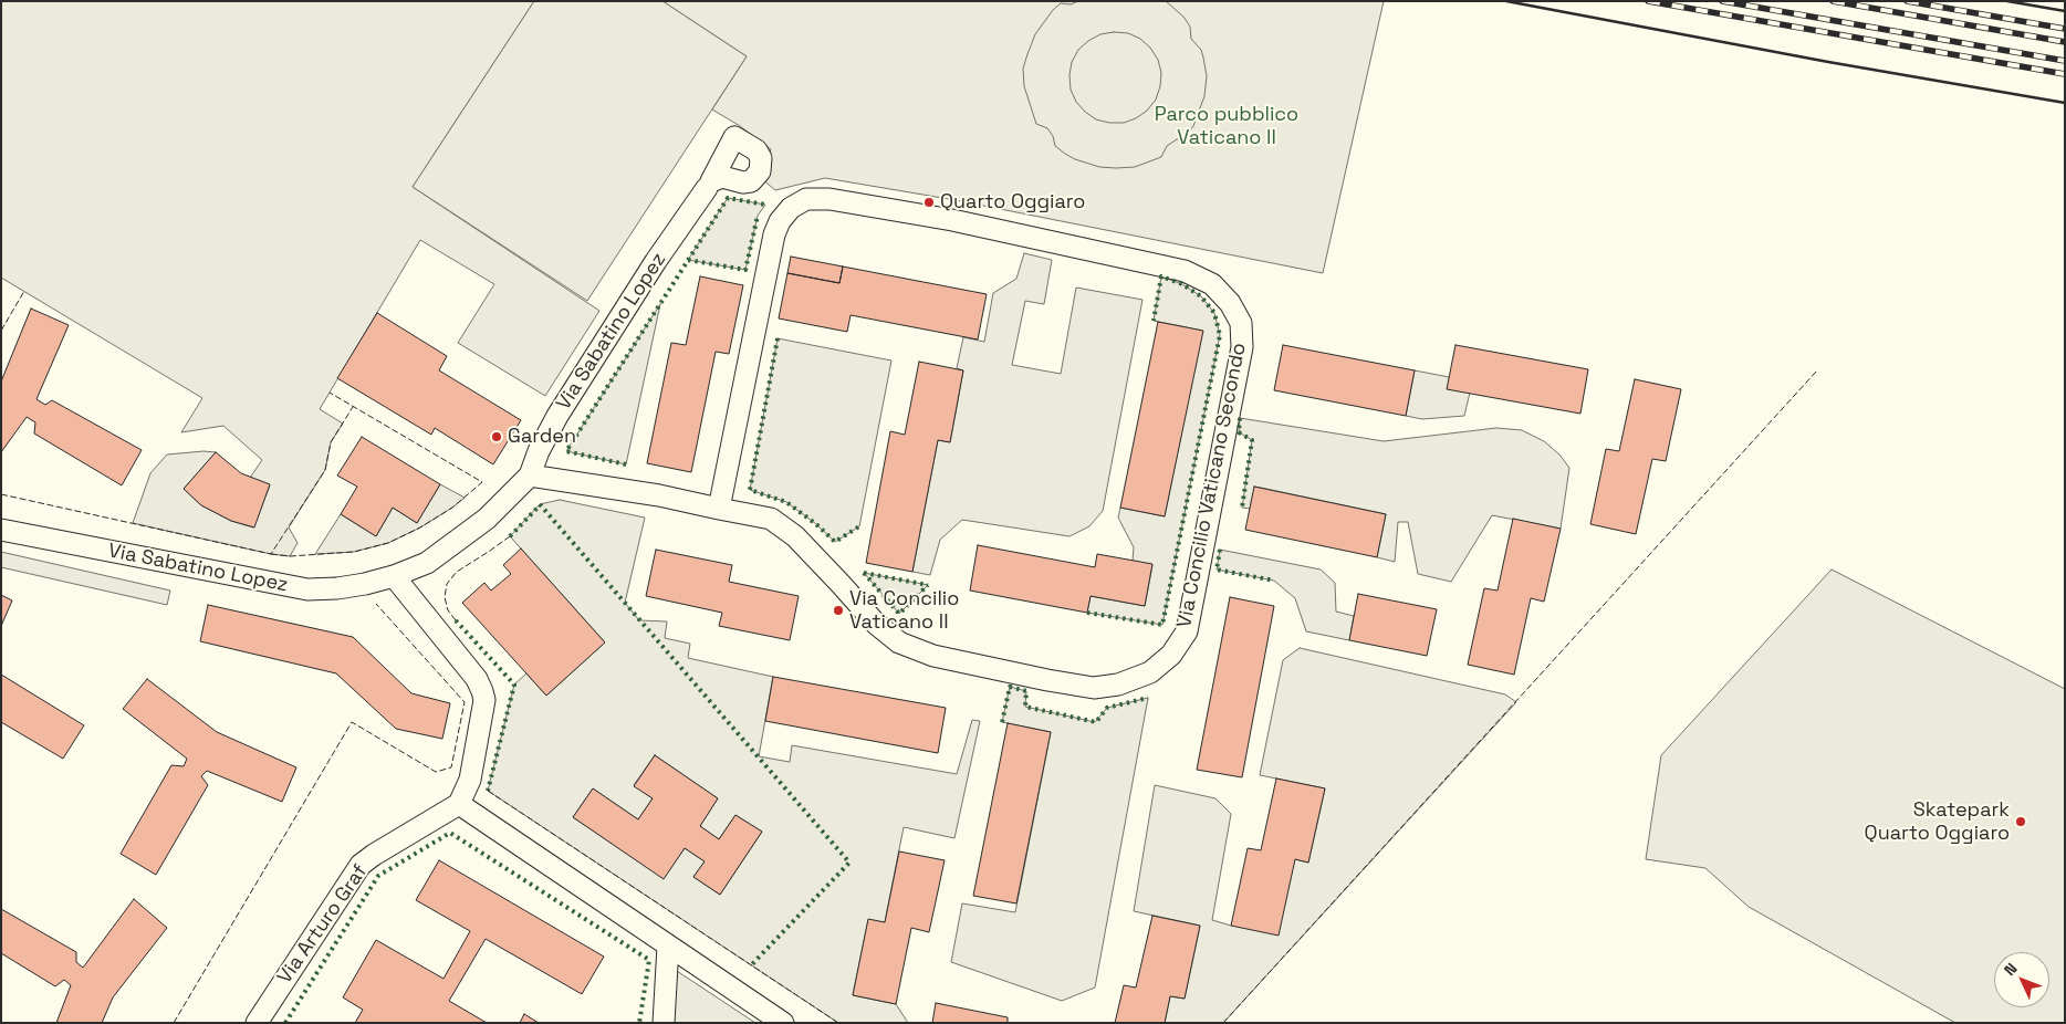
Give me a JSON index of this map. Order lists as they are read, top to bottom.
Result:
{
  "streets": {
    "street": ["Via Sabatino Lopez", "Via Concilio Vaticano Secondo", "Via Arturo Graf"]
  },
  "crossings": [
    ["Via Sabatino Lopez", "Via Concilio Vaticano Secondo"]
  ],
  "parks": ["Parco pubblico Vaticano II"],
  "places": [
    "Quarto Oggiaro",
    "Garden",
    "Via Concilio Vaticano II",
    "Skatepark Quarto Oggiaro"
  ],
  "north": "top left"
}
